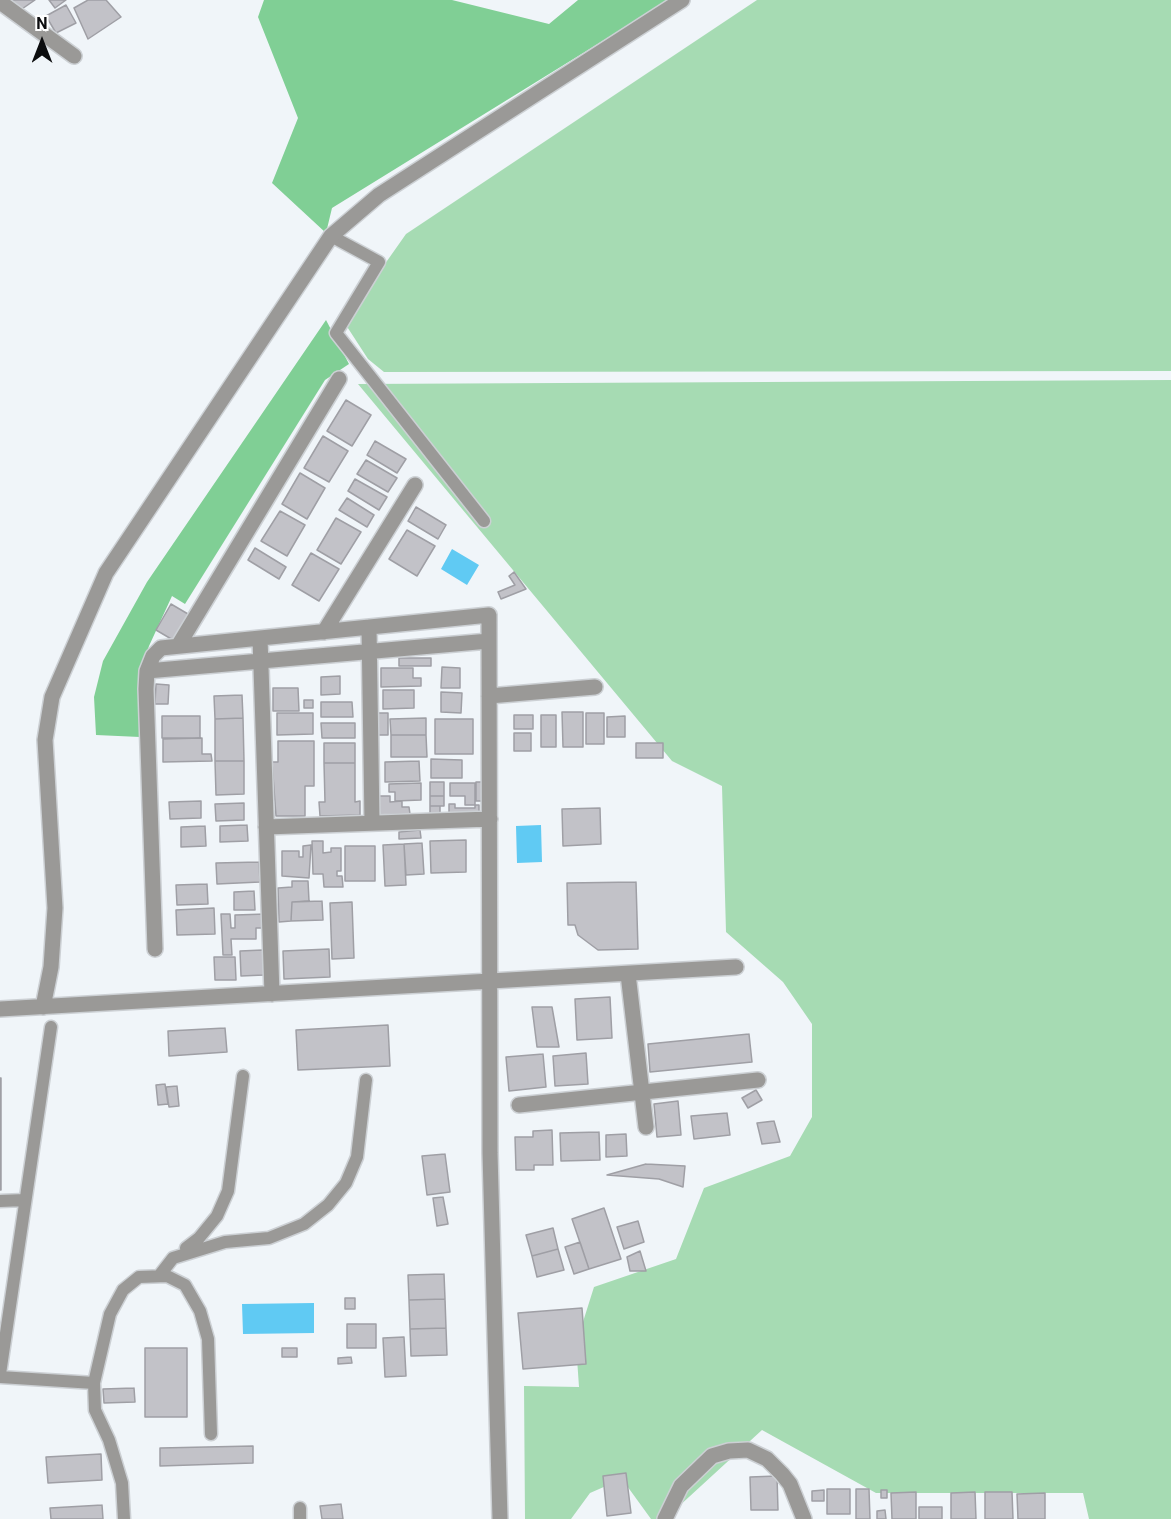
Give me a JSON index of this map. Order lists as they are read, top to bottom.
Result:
{
  "north": "top"
}
